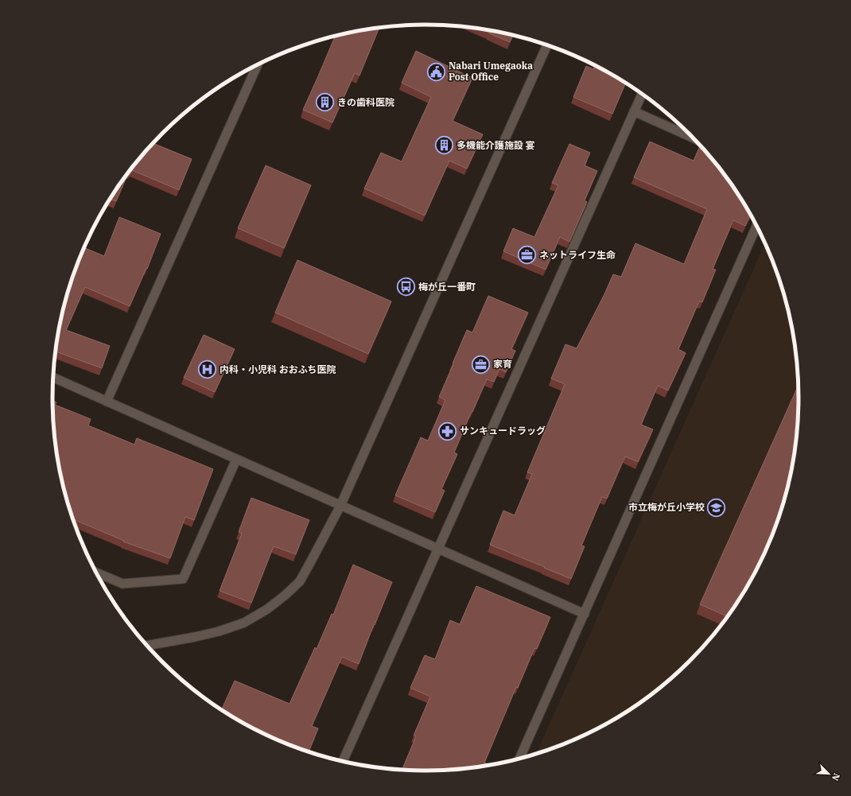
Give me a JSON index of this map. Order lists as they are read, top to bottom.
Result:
{
  "places": {
    "public building": ["Nabari Umegaoka Post Office"],
    "building": ["きの歯科医院", "多機能介護施設 宴"],
    "office": ["ネットライフ生命", "家育"],
    "bus stop": ["梅が丘一番町"],
    "hospital": ["内科・小児科 おおふち医院"],
    "pharmacy": ["サンキュードラッグ"],
    "school or university": ["市立梅が丘小学校"]
  },
  "north": "bottom right"
}
